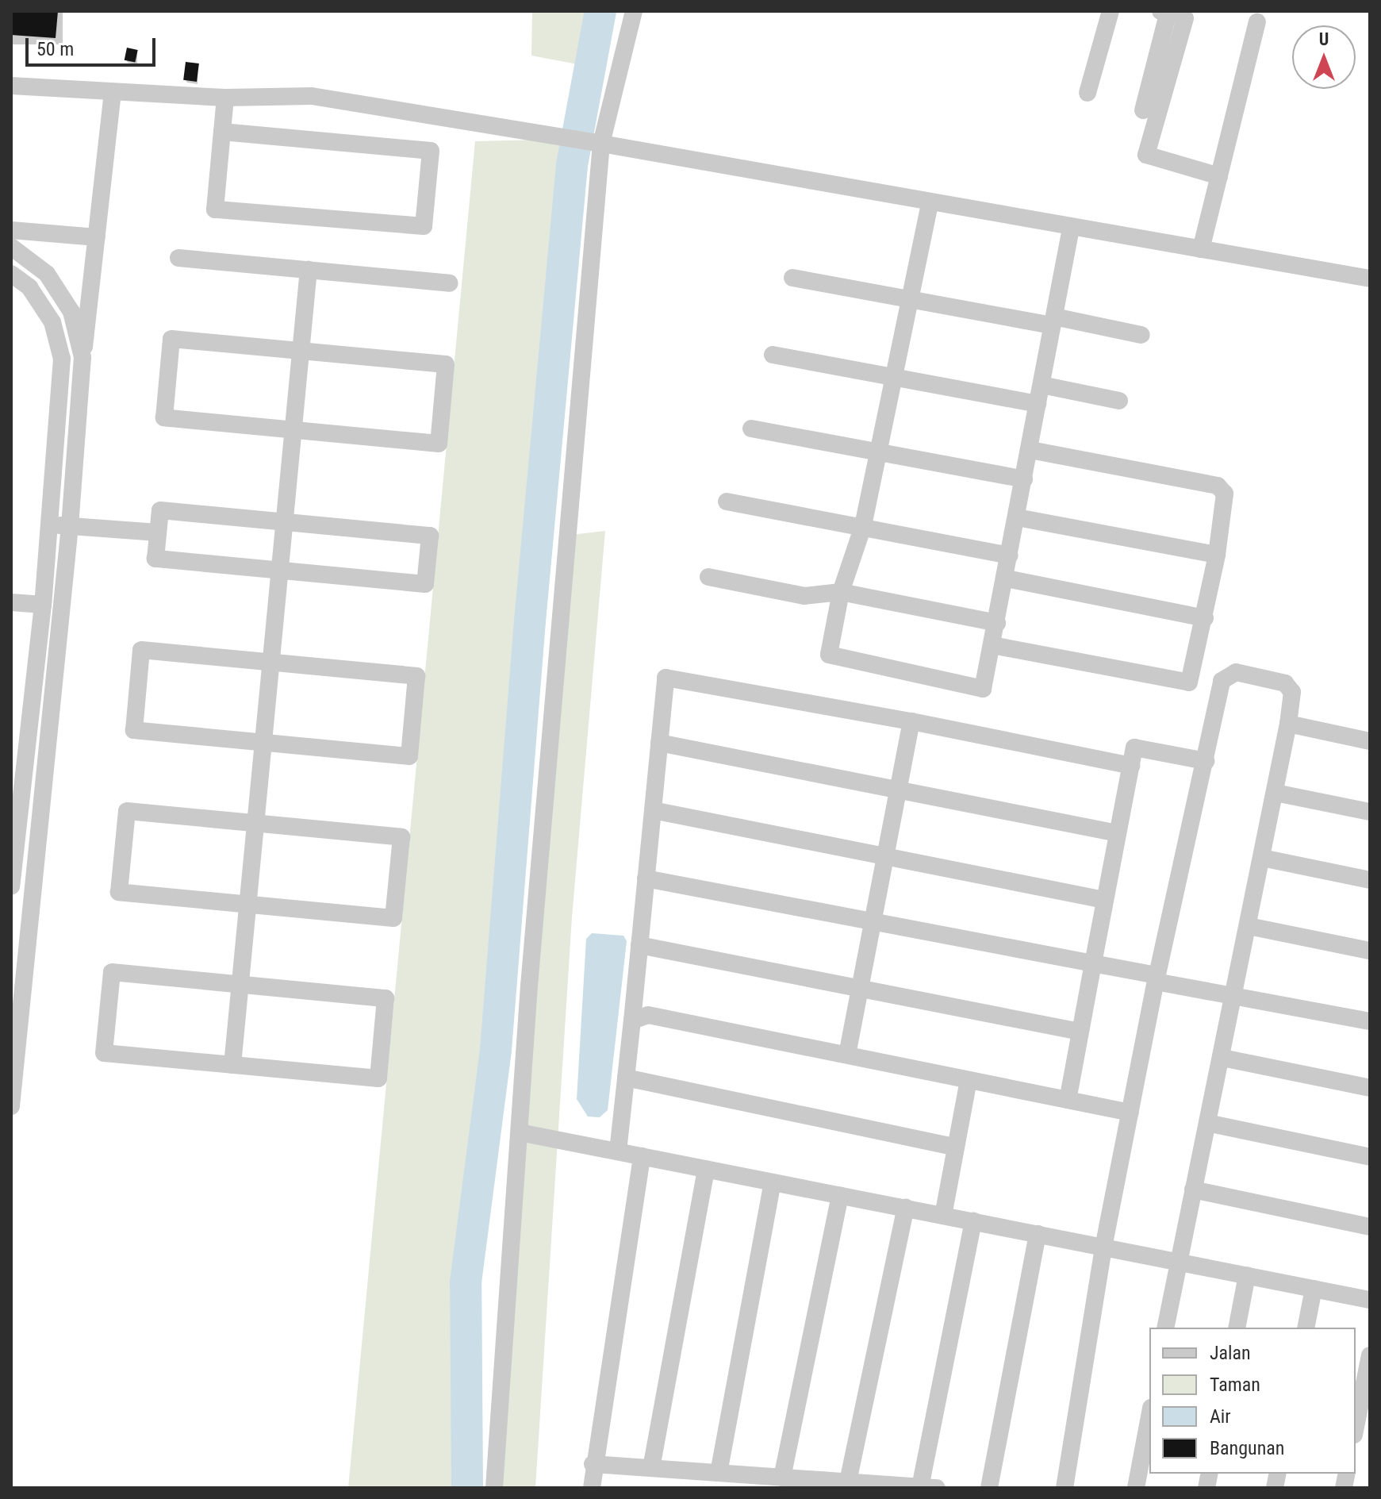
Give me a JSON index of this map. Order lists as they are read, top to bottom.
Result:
{
  "legend": [
    "Jalan",
    "Taman",
    "Air",
    "Bangunan"
  ],
  "scale_bar": "50 m",
  "north": "top"
}
